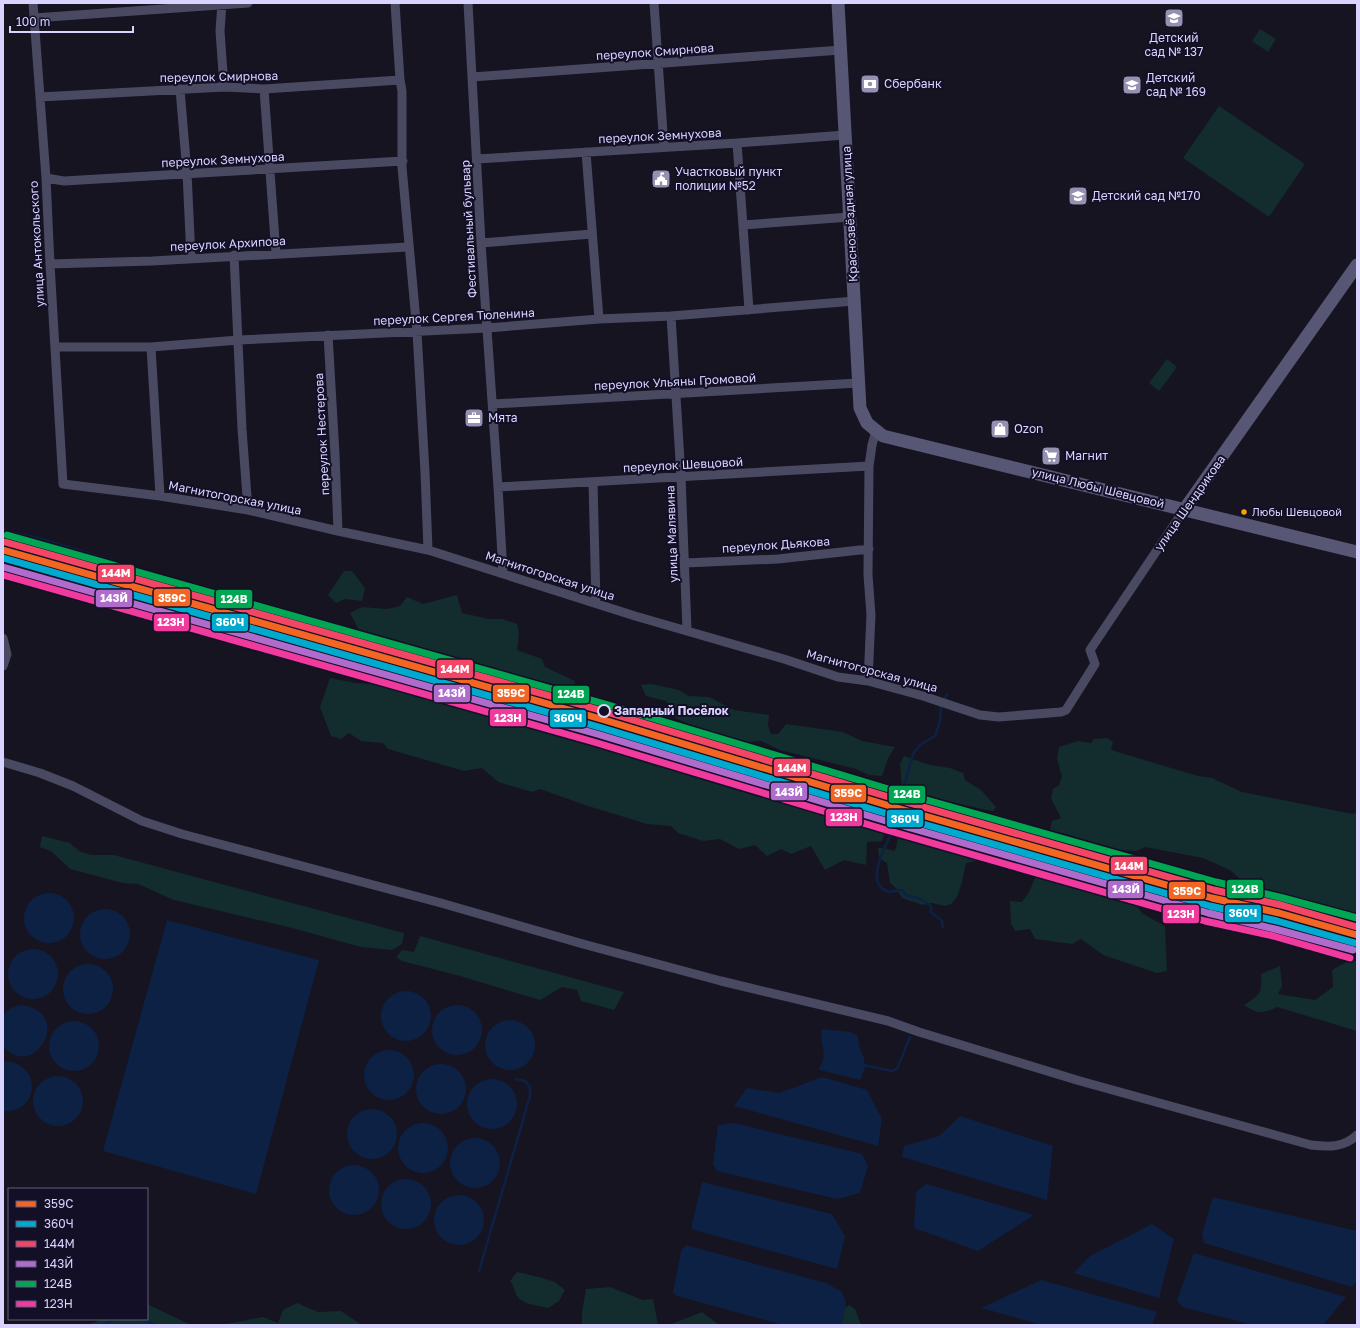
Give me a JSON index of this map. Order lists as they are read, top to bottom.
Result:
{
  "streets": {
    "street": [
      "переулок Смирнова",
      "переулок Земнухова",
      "Краснозвёздная улица",
      "Фестивальный бульвар",
      "улица Антокольского",
      "переулок Архипова",
      "переулок Сергея Тюленина",
      "переулок Ульяны Громовой",
      "переулок Нестерова",
      "переулок Шевцовой",
      "улица Любы Шевцовой",
      "Магнитогорская улица",
      "улица Шендрикова",
      "улица Малявина",
      "переулок Дьякова"
    ]
  },
  "crossings": [
    ["переулок Смирнова", "Краснозвёздная улица"],
    ["переулок Смирнова", "Фестивальный бульвар"],
    ["переулок Смирнова", "улица Антокольского"],
    ["переулок Земнухова", "Краснозвёздная улица"],
    ["переулок Земнухова", "Фестивальный бульвар"],
    ["переулок Земнухова", "улица Антокольского"],
    ["Краснозвёздная улица", "переулок Сергея Тюленина"],
    ["Краснозвёздная улица", "переулок Ульяны Громовой"],
    ["Краснозвёздная улица", "улица Любы Шевцовой"],
    ["Фестивальный бульвар", "переулок Сергея Тюленина"],
    ["Фестивальный бульвар", "переулок Ульяны Громовой"],
    ["Фестивальный бульвар", "переулок Шевцовой"],
    ["Фестивальный бульвар", "Магнитогорская улица"],
    ["улица Антокольского", "переулок Архипова"],
    ["улица Антокольского", "переулок Сергея Тюленина"],
    ["улица Антокольского", "Магнитогорская улица"],
    ["переулок Сергея Тюленина", "переулок Нестерова"],
    ["переулок Сергея Тюленина", "улица Малявина"],
    ["переулок Ульяны Громовой", "улица Малявина"],
    ["переулок Нестерова", "Магнитогорская улица"],
    ["переулок Шевцовой", "улица Малявина"],
    ["улица Любы Шевцовой", "улица Шендрикова"],
    ["Магнитогорская улица", "улица Шендрикова"],
    ["Магнитогорская улица", "улица Малявина"],
    ["улица Малявина", "переулок Дьякова"]
  ],
  "places": {
    "school or university": ["Детский сад № 137", "Детский сад № 169", "Детский сад №170"],
    "bank": ["Сбербанк"],
    "public building": ["Участковый пункт полиции №52"],
    "office": ["Мята"],
    "shop": ["Ozon"],
    "supermarket": ["Магнит"],
    "other": ["Любы Шевцовой", "Западный Посёлок"]
  },
  "lines": [
    "transit line 124В",
    "transit line 144М",
    "transit line 359С",
    "transit line 360Ч",
    "transit line 143Й",
    "transit line 123Н"
  ],
  "legend": [
    "359С",
    "360Ч",
    "144М",
    "143Й",
    "124В",
    "123Н"
  ],
  "scale_bar": "100 m"
}
